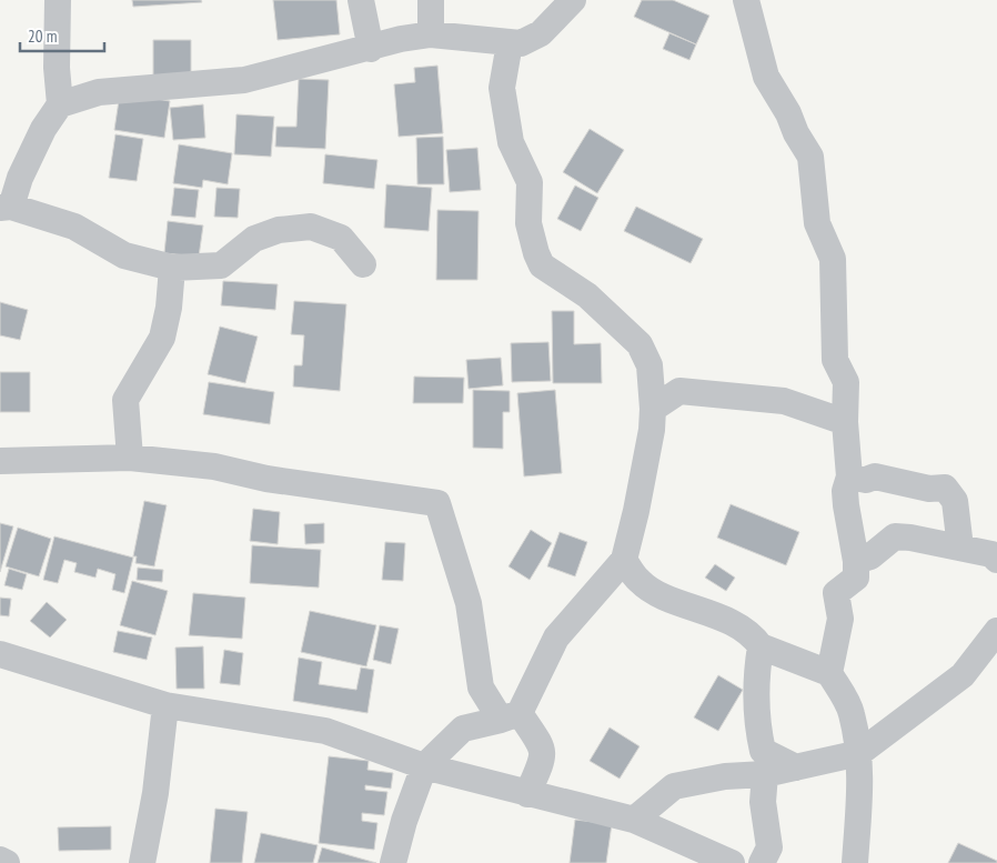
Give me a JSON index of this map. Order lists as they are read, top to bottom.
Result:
{
  "scale_bar": "20 m"
}
